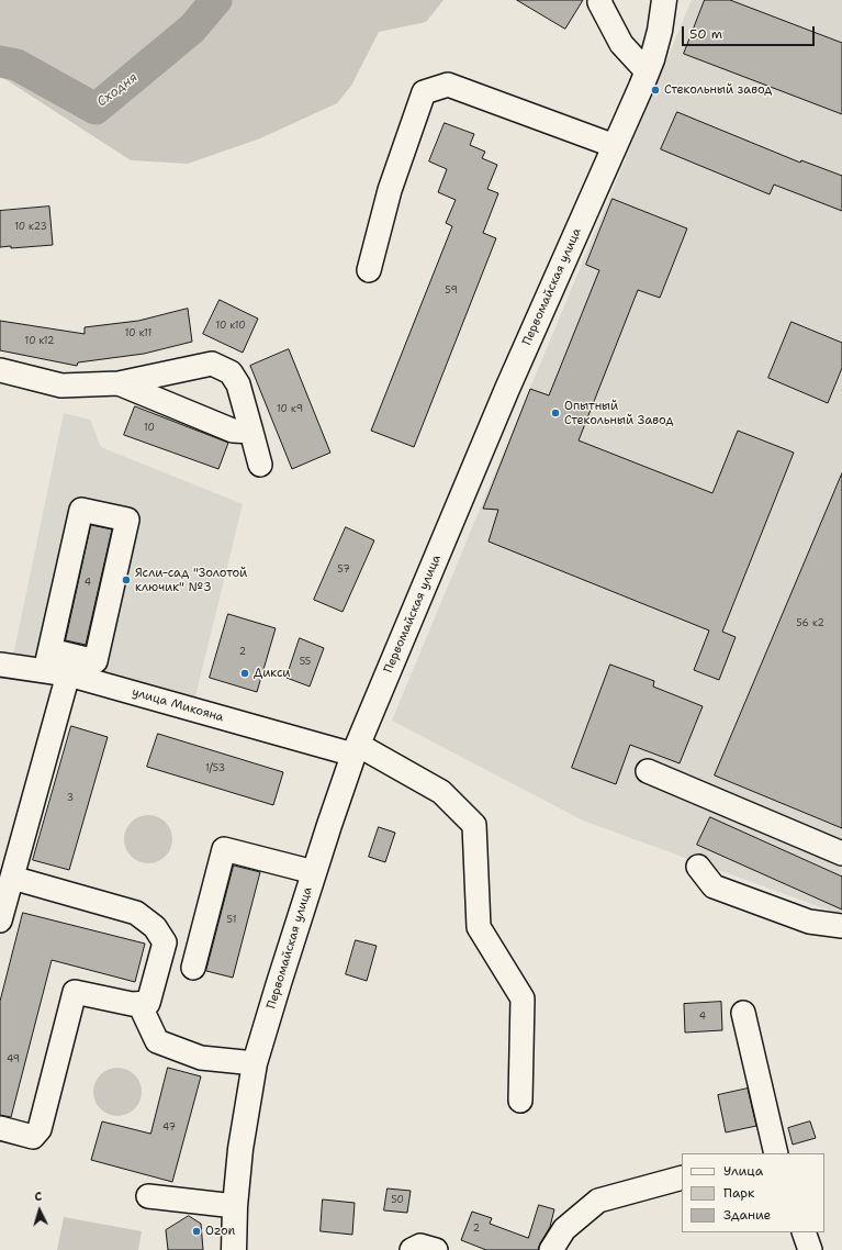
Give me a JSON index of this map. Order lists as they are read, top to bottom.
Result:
{
  "streets": {
    "main road": ["Первомайская улица"],
    "street": ["улица Микояна"]
  },
  "crossings": [
    ["Первомайская улица", "улица Микояна"]
  ],
  "water": ["Сходня"],
  "places": [
    "Стекольный завод",
    "Опытный Стекольный Завод",
    "Ясли-сад \"Золотой ключик\" №3",
    "Дикси",
    "Ozon"
  ],
  "house_numbers": [
    "10 к23",
    "59",
    "10 к10",
    "10 к11",
    "10 к12",
    "10 к9",
    "10",
    "57",
    "4",
    "56 к2",
    "2",
    "55",
    "1/53",
    "3",
    "51",
    "4",
    "49",
    "47",
    "50",
    "2"
  ],
  "legend": ["Улица", "Парк", "Здание"],
  "scale_bar": "50 m",
  "north": "top"
}
